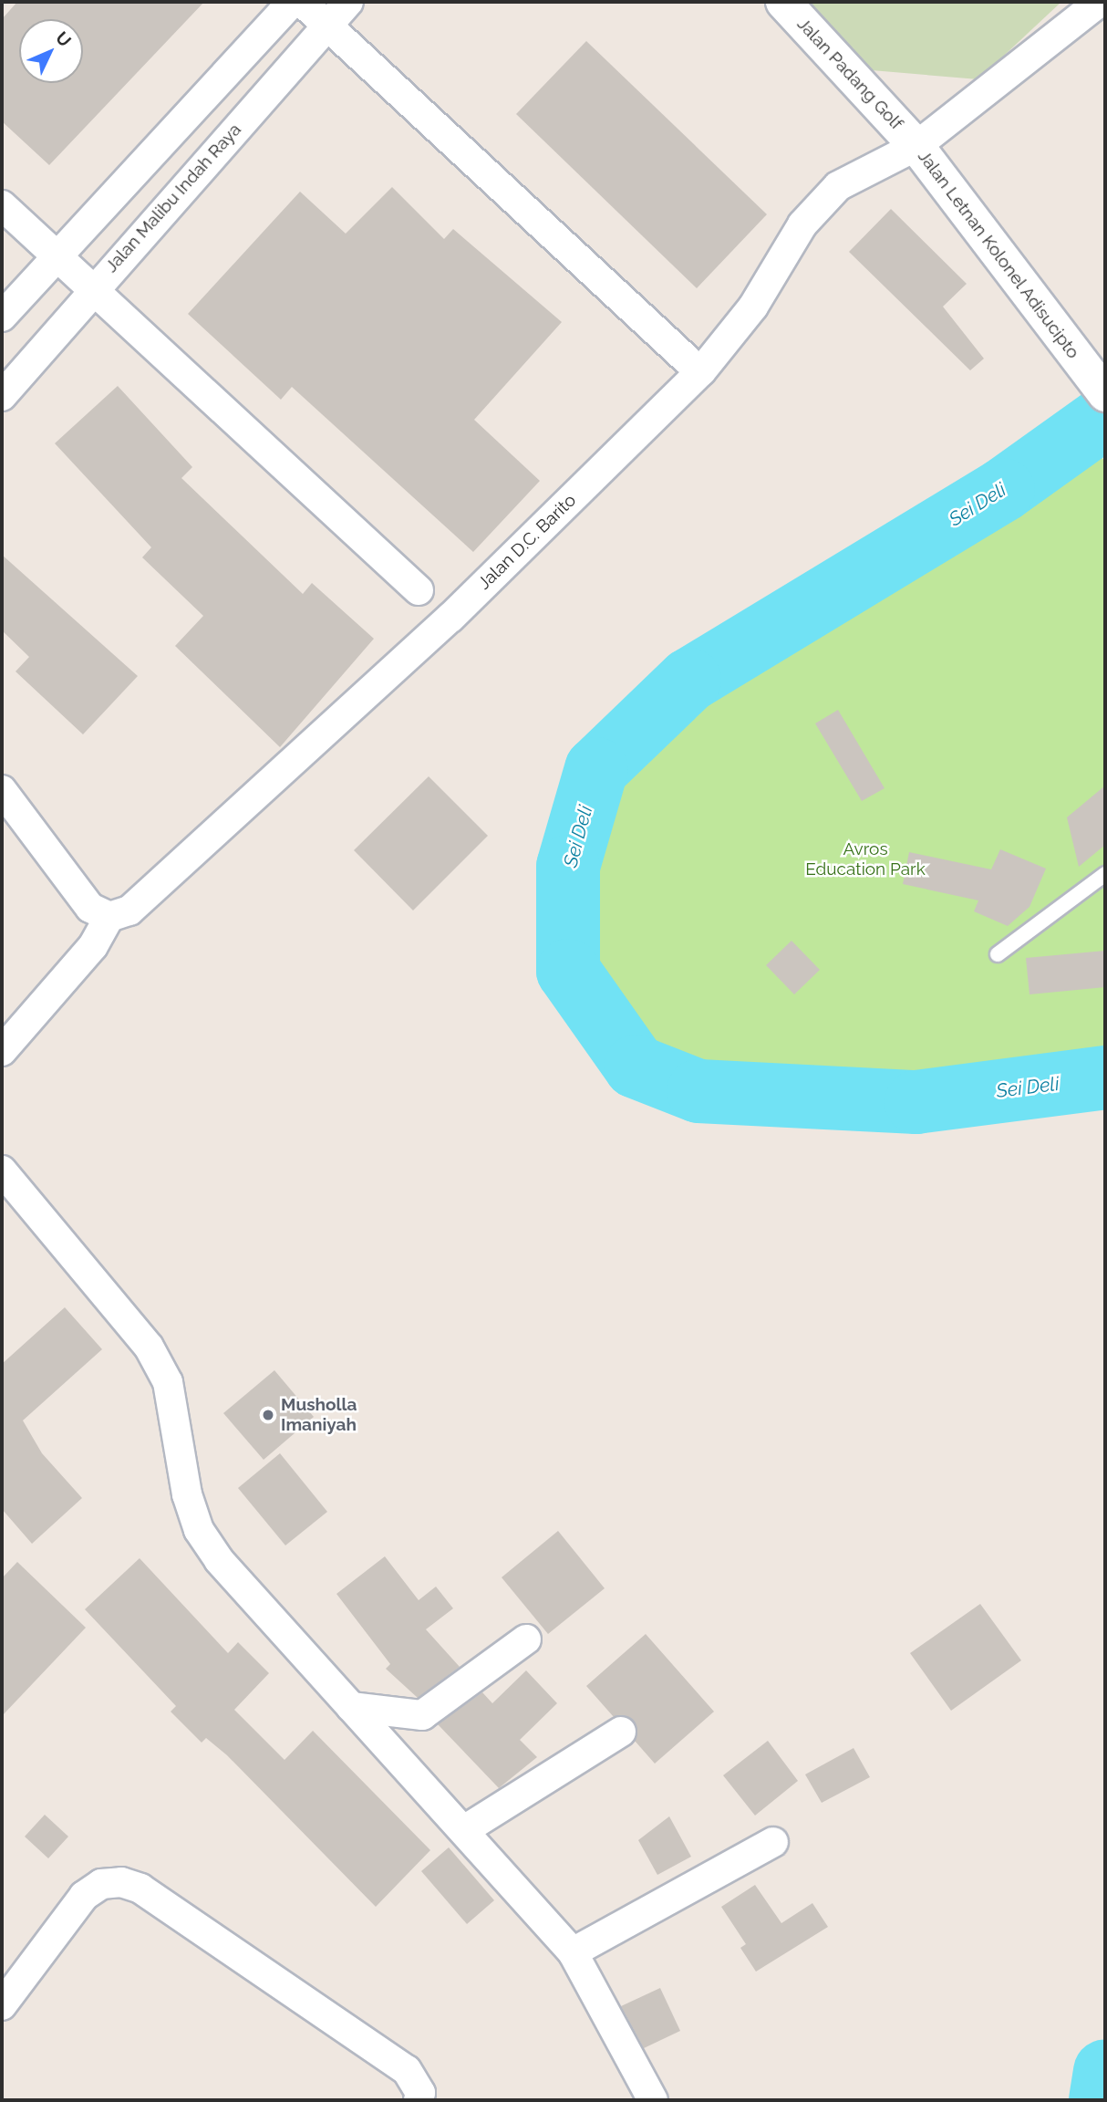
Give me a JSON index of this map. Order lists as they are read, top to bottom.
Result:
{
  "streets": {
    "main road": ["Jalan Padang Golf", "Jalan Letnan Kolonel Adisucipto"],
    "street": ["Jalan Malibu Indah Raya", "Jalan D.C. Barito"]
  },
  "crossings": [
    ["Jalan Padang Golf", "Jalan Letnan Kolonel Adisucipto"],
    ["Jalan Padang Golf", "Jalan D.C. Barito"],
    ["Jalan Letnan Kolonel Adisucipto", "Jalan D.C. Barito"]
  ],
  "water": ["Sei Deli"],
  "parks": ["Avros Education Park"],
  "places": ["Musholla Imaniyah"],
  "north": "top right"
}
